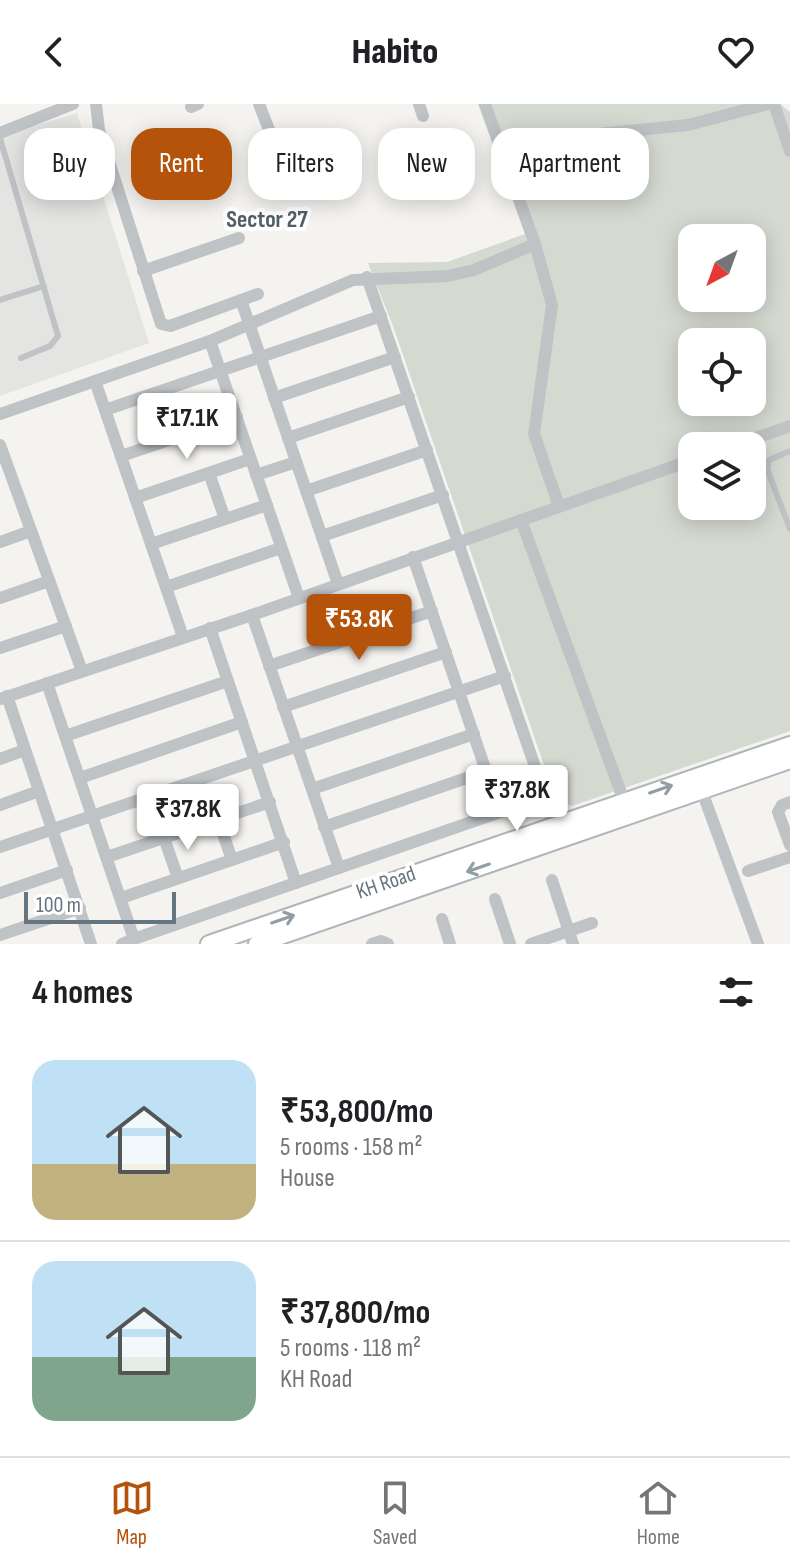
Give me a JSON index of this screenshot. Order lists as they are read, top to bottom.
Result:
{
  "streets": {
    "main road": ["KH Road"]
  },
  "districts": ["Sector 27"],
  "scale_bar": "100 m",
  "north": "bottom left",
  "page": {
    "header": "Habito",
    "chip": [
      "Buy",
      "Rent",
      "Filters",
      "New",
      "Apartment"
    ],
    "price": [
      "₹17.1K",
      "₹53.8K",
      "₹37.8K",
      "₹37.8K"
    ],
    "scale": "100 m",
    "heading": "4 homes",
    "list": [
      {
        "name": "₹53,800/mo",
        "note": "5 rooms · 158 m² · House"
      },
      {
        "name": "₹37,800/mo",
        "note": "5 rooms · 118 m² · KH Road"
      }
    ],
    "tabs": ["Map", "Saved", "Home"]
  }
}
